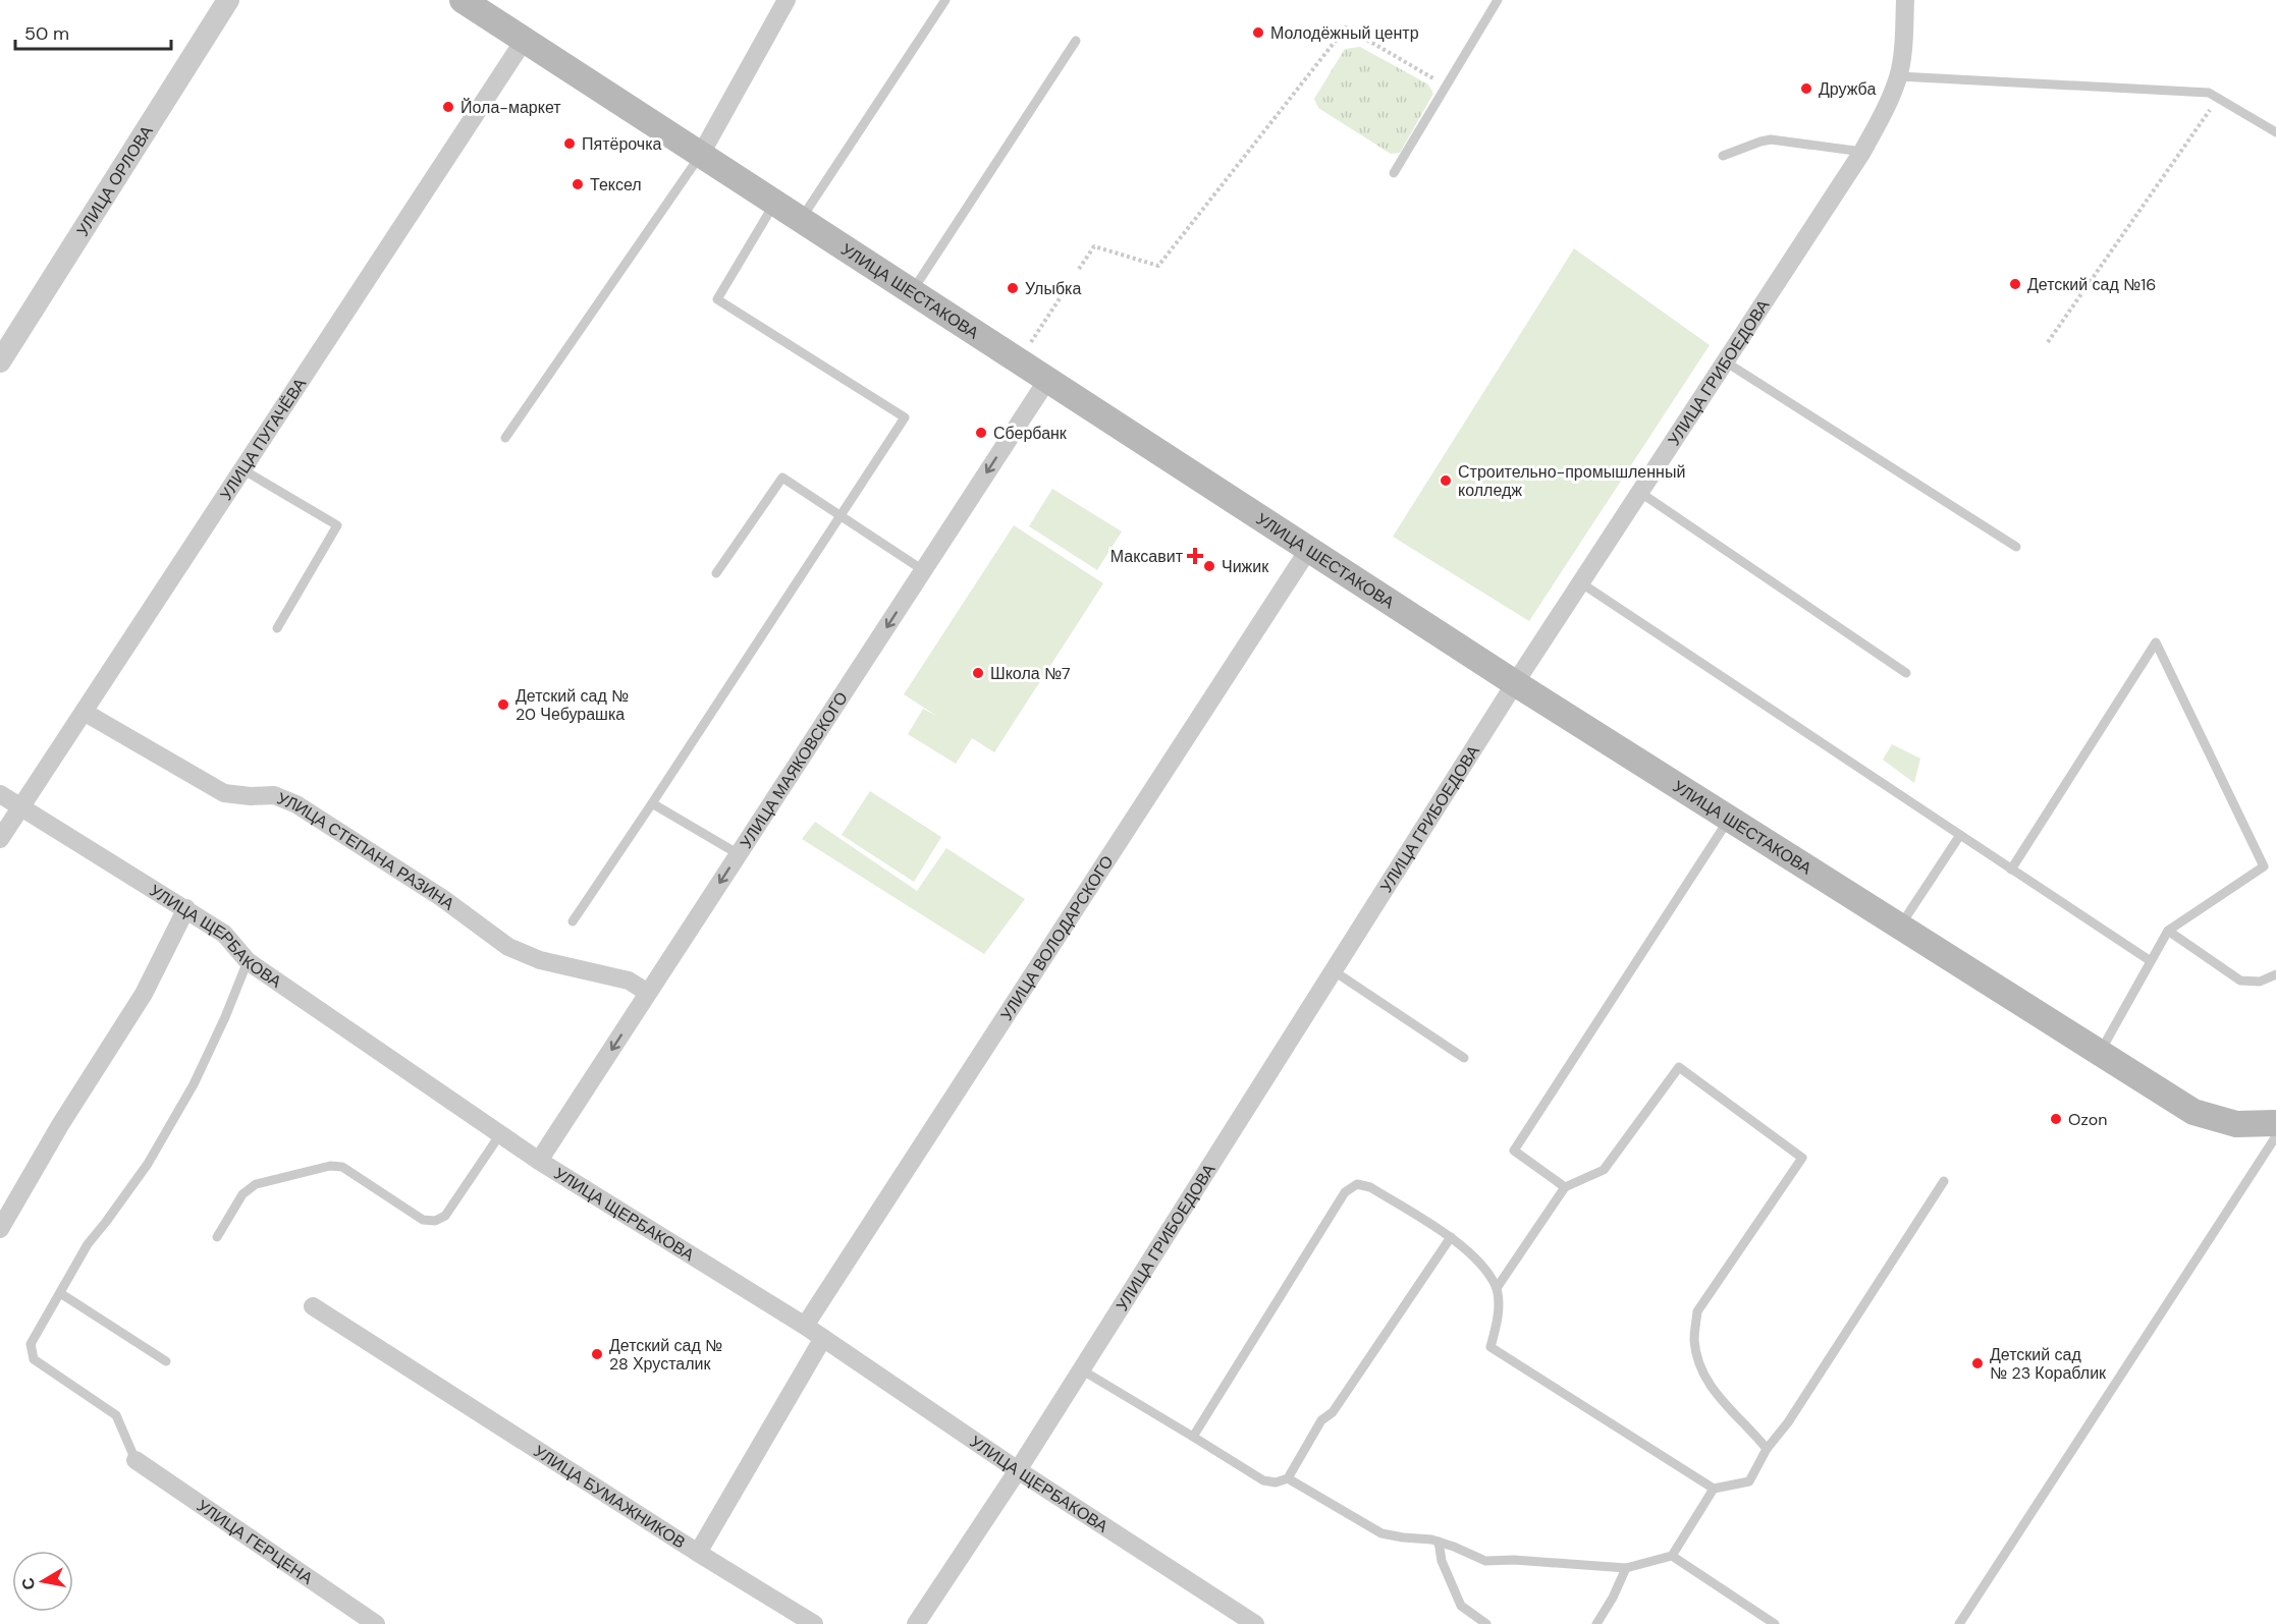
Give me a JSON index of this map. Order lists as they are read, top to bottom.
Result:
{
  "streets": {
    "main road": ["УЛИЦА ШЕСТАКОВА"],
    "street": [
      "УЛИЦА ОРЛОВА",
      "УЛИЦА ГРИБОЕДОВА",
      "УЛИЦА ПУГАЧЁВА",
      "УЛИЦА МАЯКОВСКОГО",
      "УЛИЦА СТЕПАНА РАЗИНА",
      "УЛИЦА ЩЕРБАКОВА",
      "УЛИЦА ВОЛОДАРСКОГО",
      "УЛИЦА БУМАЖНИКОВ",
      "УЛИЦА ГЕРЦЕНА"
    ]
  },
  "crossings": [
    ["УЛИЦА ШЕСТАКОВА", "УЛИЦА ГРИБОЕДОВА"],
    ["УЛИЦА ШЕСТАКОВА", "УЛИЦА ПУГАЧЁВА"],
    ["УЛИЦА ШЕСТАКОВА", "УЛИЦА МАЯКОВСКОГО"],
    ["УЛИЦА ШЕСТАКОВА", "УЛИЦА ВОЛОДАРСКОГО"],
    ["УЛИЦА ГРИБОЕДОВА", "УЛИЦА ЩЕРБАКОВА"],
    ["УЛИЦА ПУГАЧЁВА", "УЛИЦА СТЕПАНА РАЗИНА"],
    ["УЛИЦА ПУГАЧЁВА", "УЛИЦА ЩЕРБАКОВА"],
    ["УЛИЦА МАЯКОВСКОГО", "УЛИЦА СТЕПАНА РАЗИНА"],
    ["УЛИЦА МАЯКОВСКОГО", "УЛИЦА ЩЕРБАКОВА"],
    ["УЛИЦА ЩЕРБАКОВА", "УЛИЦА ВОЛОДАРСКОГО"],
    ["УЛИЦА ЩЕРБАКОВА", "УЛИЦА БУМАЖНИКОВ"]
  ],
  "one_way": ["УЛИЦА МАЯКОВСКОГО"],
  "places": {
    "other": [
      "Молодёжный центр",
      "Дружба",
      "Йола-маркет",
      "Пятёрочка",
      "Тексел",
      "Детский сад №16",
      "Улыбка",
      "Сбербанк",
      "Строительно-промышленный колледж",
      "Чижик",
      "Школа №7",
      "Детский сад № 20 Чебурашка",
      "Ozon",
      "Детский сад № 28 Хрусталик",
      "Детский сад № 23 Кораблик"
    ],
    "health": ["Максавит"]
  },
  "scale_bar": "50 m",
  "north": "left"
}
